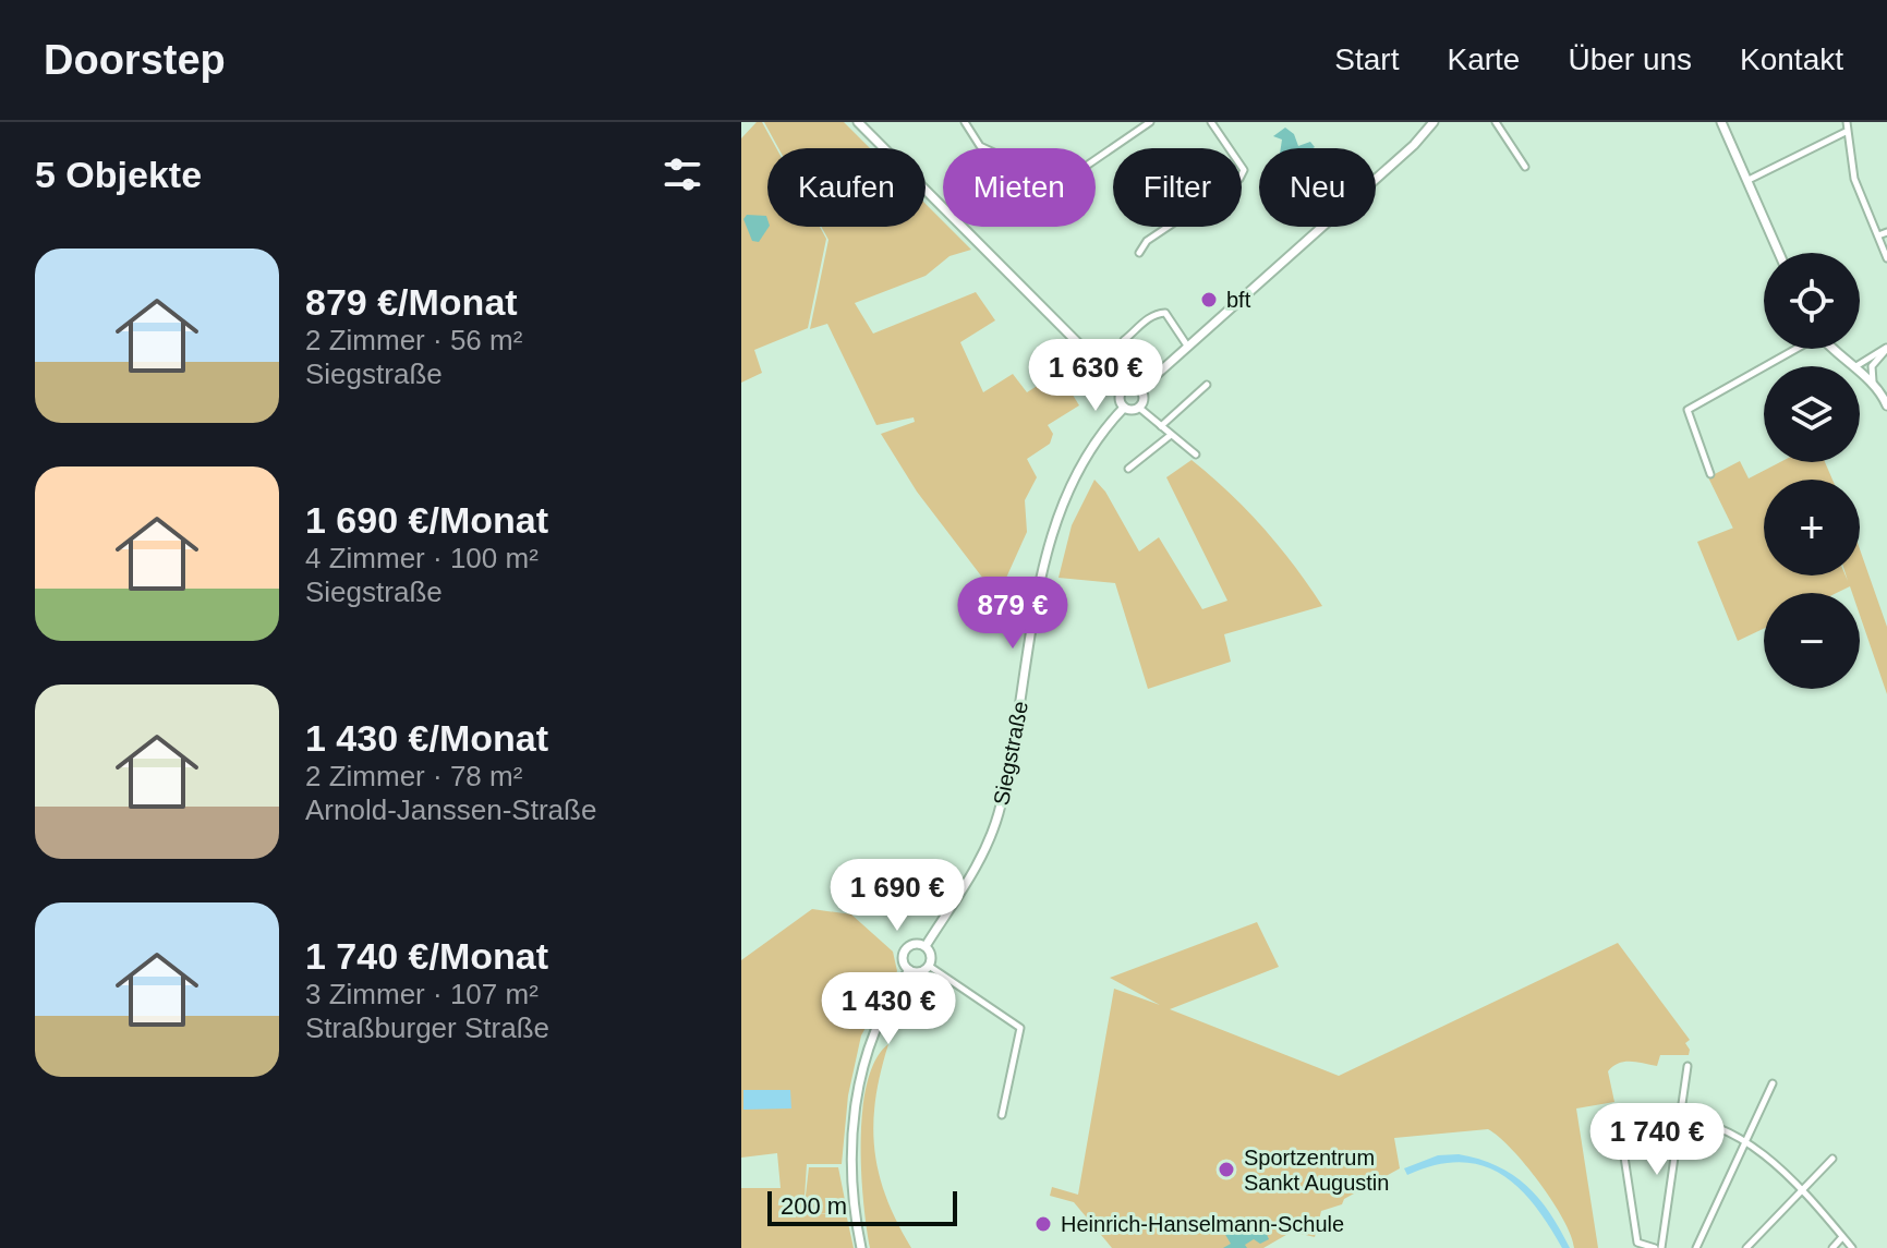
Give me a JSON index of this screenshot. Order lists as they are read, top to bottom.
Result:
{
  "streets": {
    "main road": ["Siegstraße"]
  },
  "places": ["bft", "Sportzentrum Sankt Augustin", "Heinrich-Hanselmann-Schule"],
  "scale_bar": "200 m",
  "page": {
    "header": "Doorstep",
    "nav": [
      "Start",
      "Karte",
      "Über uns",
      "Kontakt"
    ],
    "heading": "5 Objekte",
    "chip": [
      "Kaufen",
      "Mieten",
      "Filter",
      "Neu"
    ],
    "list": [
      {
        "name": "879 €/Monat",
        "note": "2 Zimmer · 56 m² · Siegstraße"
      },
      {
        "name": "1 690 €/Monat",
        "note": "4 Zimmer · 100 m² · Siegstraße"
      },
      {
        "name": "1 430 €/Monat",
        "note": "2 Zimmer · 78 m² · Arnold-Janssen-Straße"
      },
      {
        "name": "1 740 €/Monat",
        "note": "3 Zimmer · 107 m² · Straßburger Straße"
      }
    ],
    "map_buttons": ["+", "−"],
    "price": [
      "1 630 €",
      "879 €",
      "1 690 €",
      "1 430 €",
      "1 740 €"
    ],
    "scale": "200 m"
  }
}
